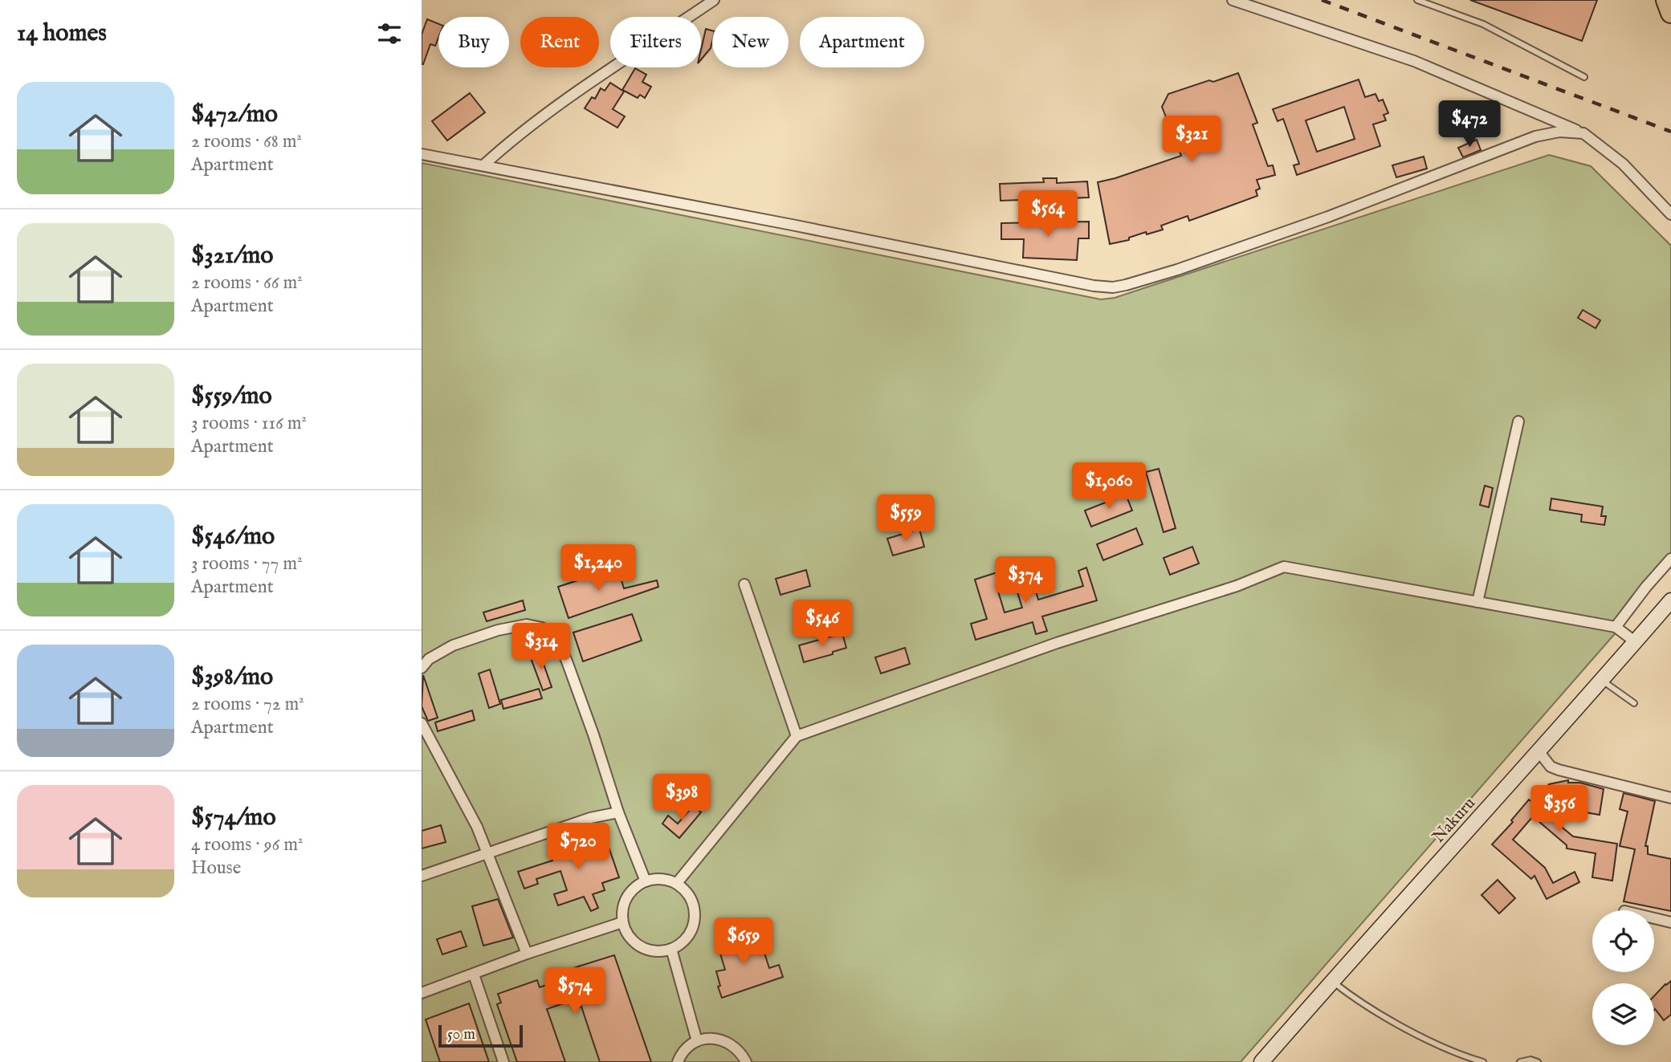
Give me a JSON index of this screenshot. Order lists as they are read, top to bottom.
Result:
{
  "streets": {
    "main road": ["Nakuru"]
  },
  "scale_bar": "50 m",
  "page": {
    "heading": "14 homes",
    "chip": [
      "Buy",
      "Rent",
      "Filters",
      "New",
      "Apartment"
    ],
    "list": [
      {
        "name": "$472/mo",
        "note": "2 rooms · 68 m² · Apartment"
      },
      {
        "name": "$321/mo",
        "note": "2 rooms · 66 m² · Apartment"
      },
      {
        "name": "$559/mo",
        "note": "3 rooms · 116 m² · Apartment"
      },
      {
        "name": "$546/mo",
        "note": "3 rooms · 77 m² · Apartment"
      },
      {
        "name": "$398/mo",
        "note": "2 rooms · 72 m² · Apartment"
      },
      {
        "name": "$574/mo",
        "note": "4 rooms · 96 m² · House"
      }
    ],
    "price": [
      "$472",
      "$321",
      "$564",
      "$1,060",
      "$559",
      "$1,240",
      "$374",
      "$546",
      "$314",
      "$398",
      "$356",
      "$720",
      "$659",
      "$574"
    ],
    "scale": "50 m"
  }
}
